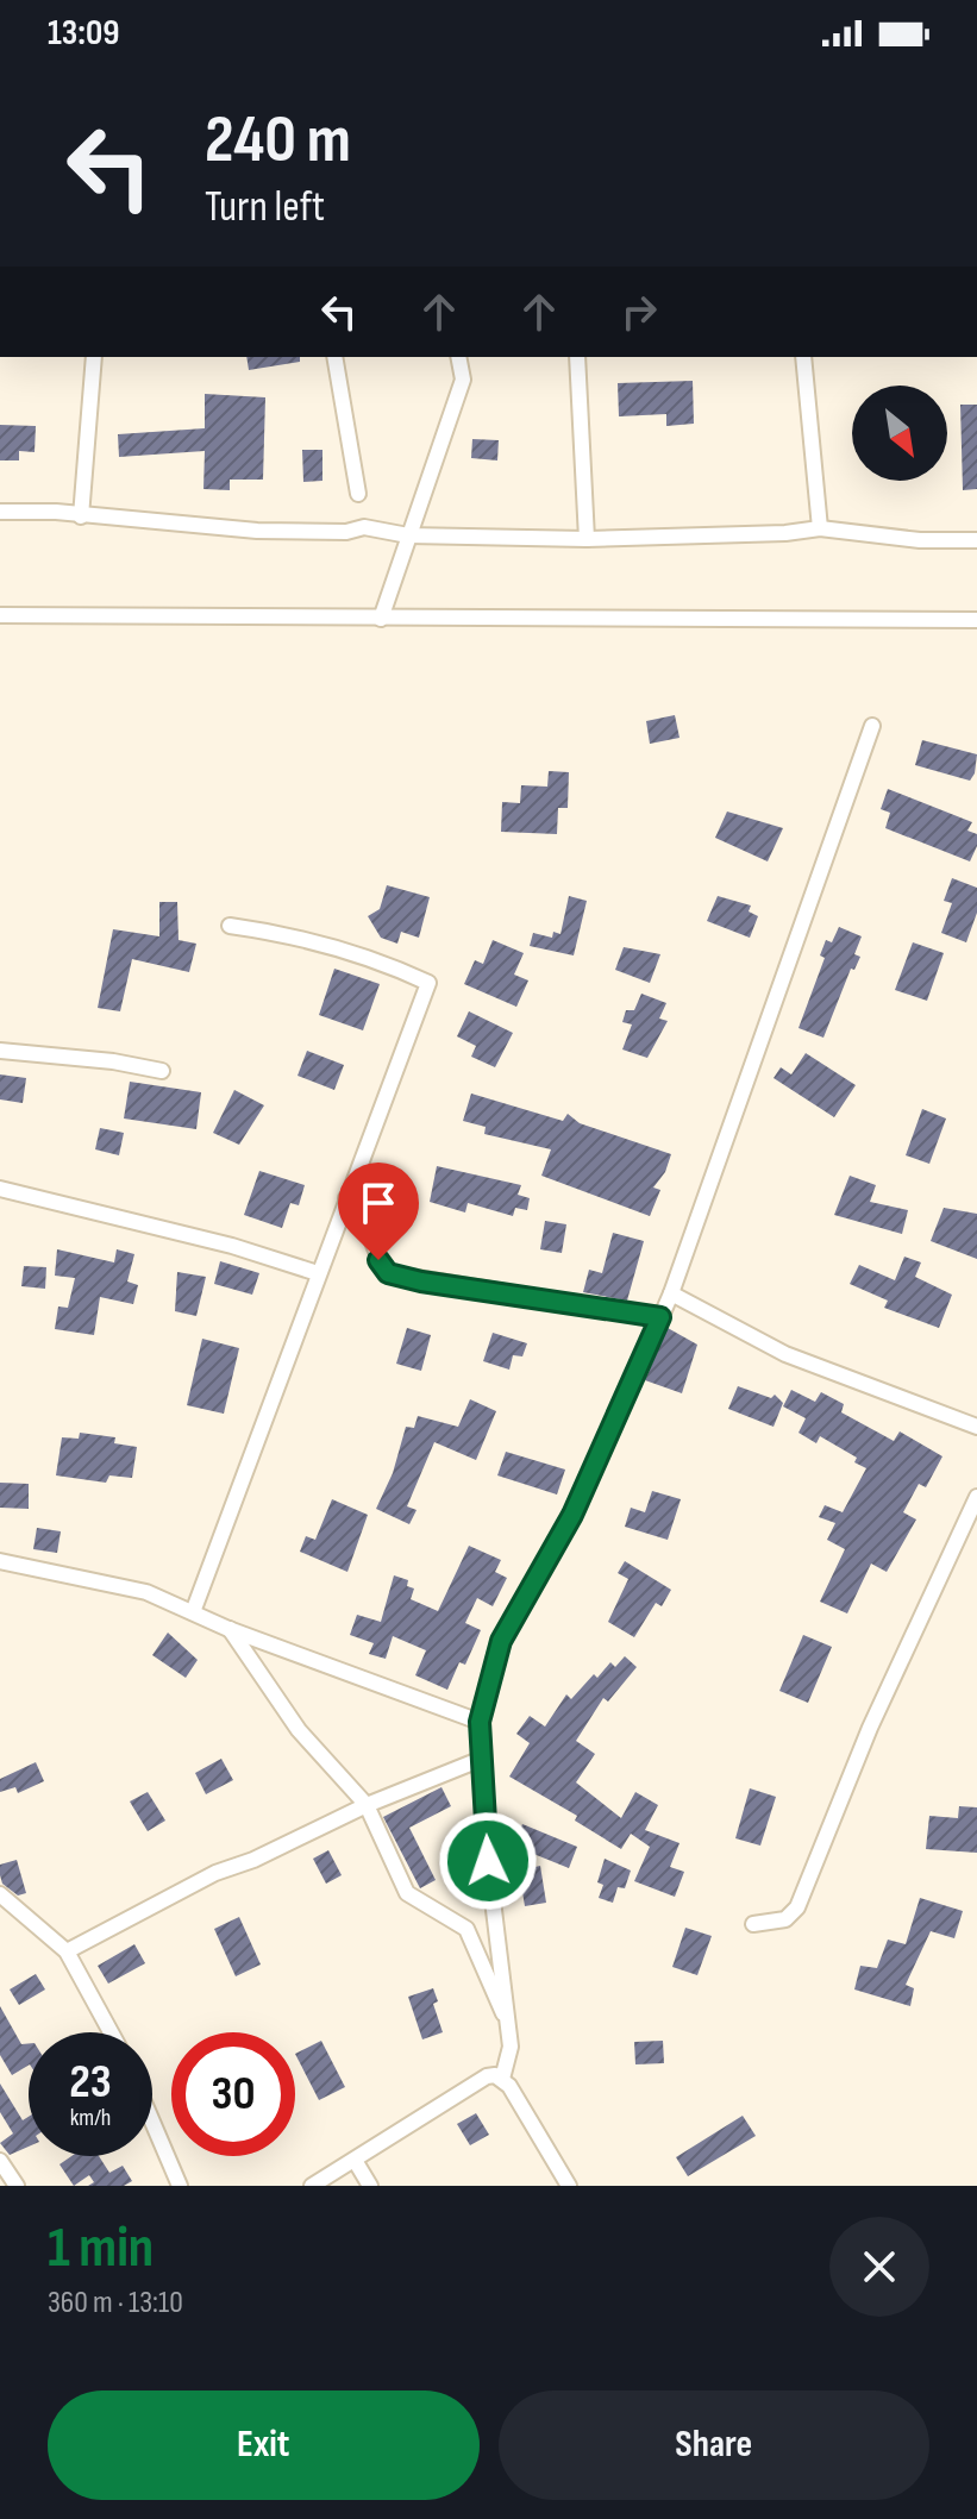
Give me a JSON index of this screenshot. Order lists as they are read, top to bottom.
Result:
{
  "north": "bottom right",
  "page": {
    "status": "13:09",
    "turn": ["240 m", "Turn left"],
    "speed": "23 km/h",
    "limit": "30",
    "heading": ["1 min", "360 m · 13:10"],
    "buttons": ["Exit", "Share"]
  }
}
